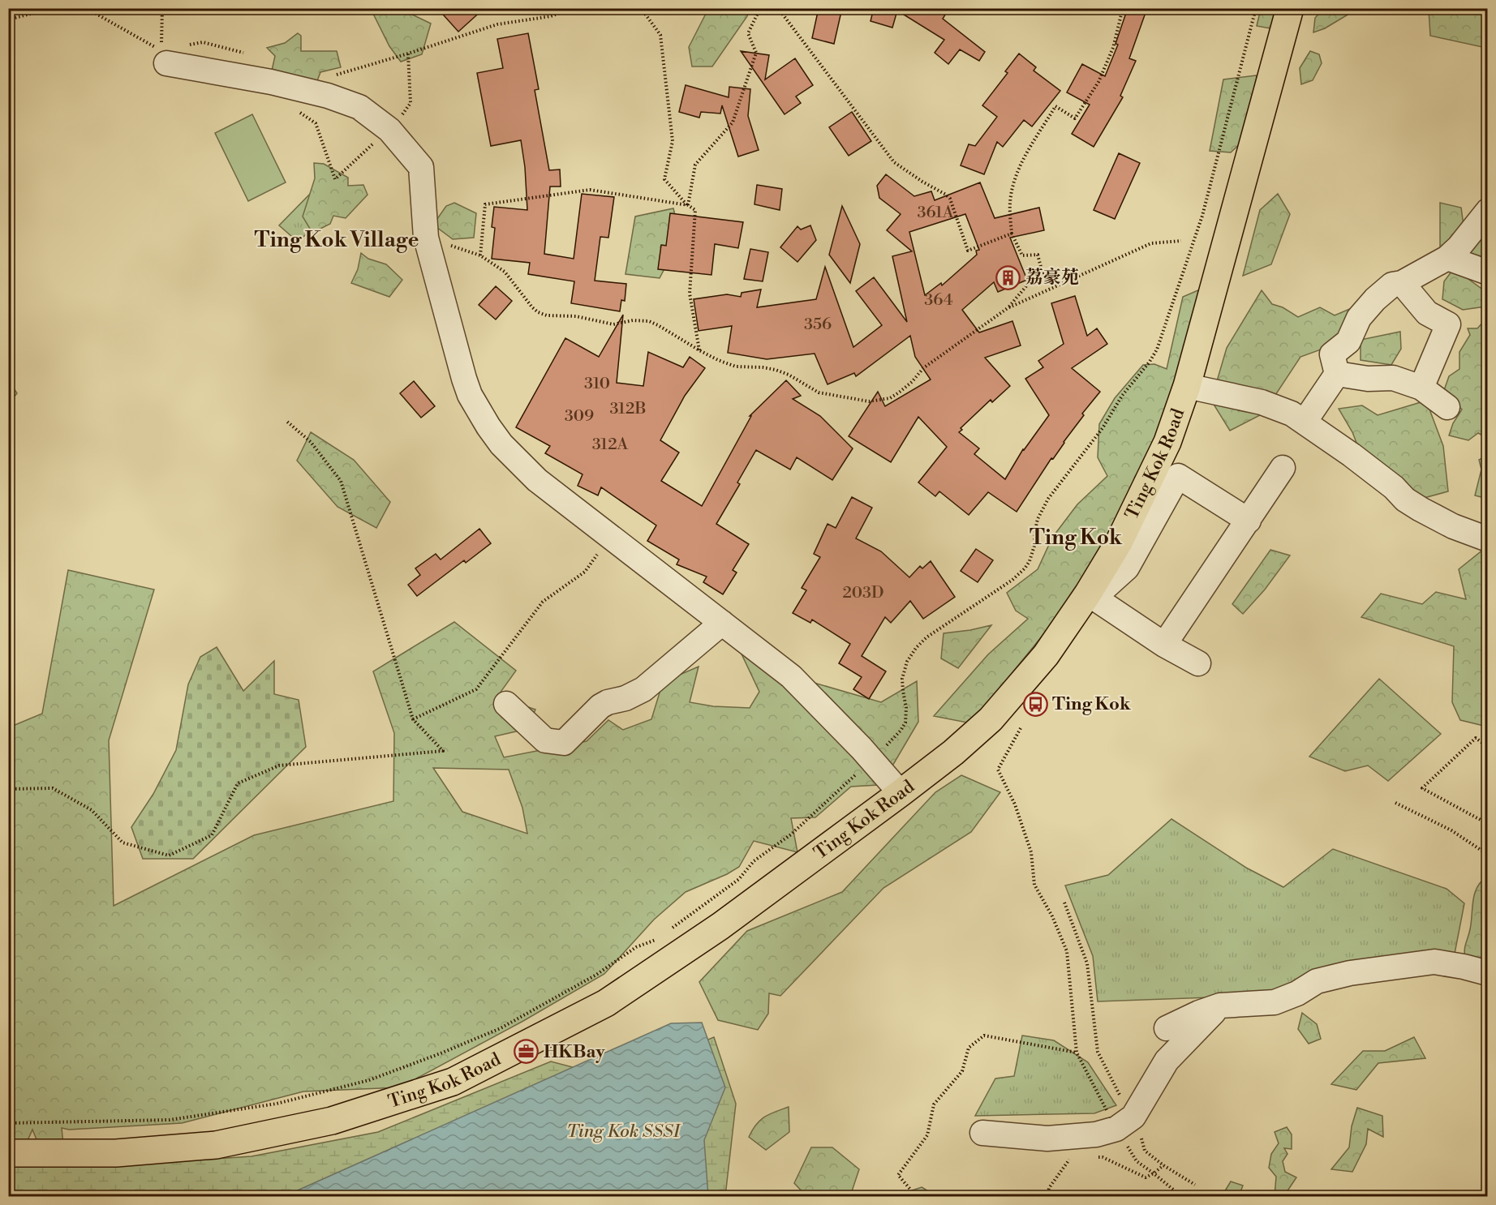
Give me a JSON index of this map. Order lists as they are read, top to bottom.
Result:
{
  "streets": {
    "main road": ["Ting Kok Road"]
  },
  "districts": ["Ting Kok Village", "Ting Kok"],
  "parks": ["Ting Kok SSSI"],
  "places": {
    "building": ["荔豪苑"],
    "bus stop": ["Ting Kok"],
    "office": ["HKBay"]
  },
  "house_numbers": [
    "361A",
    "364",
    "356",
    "310",
    "312B",
    "309",
    "312A",
    "203D"
  ]
}
